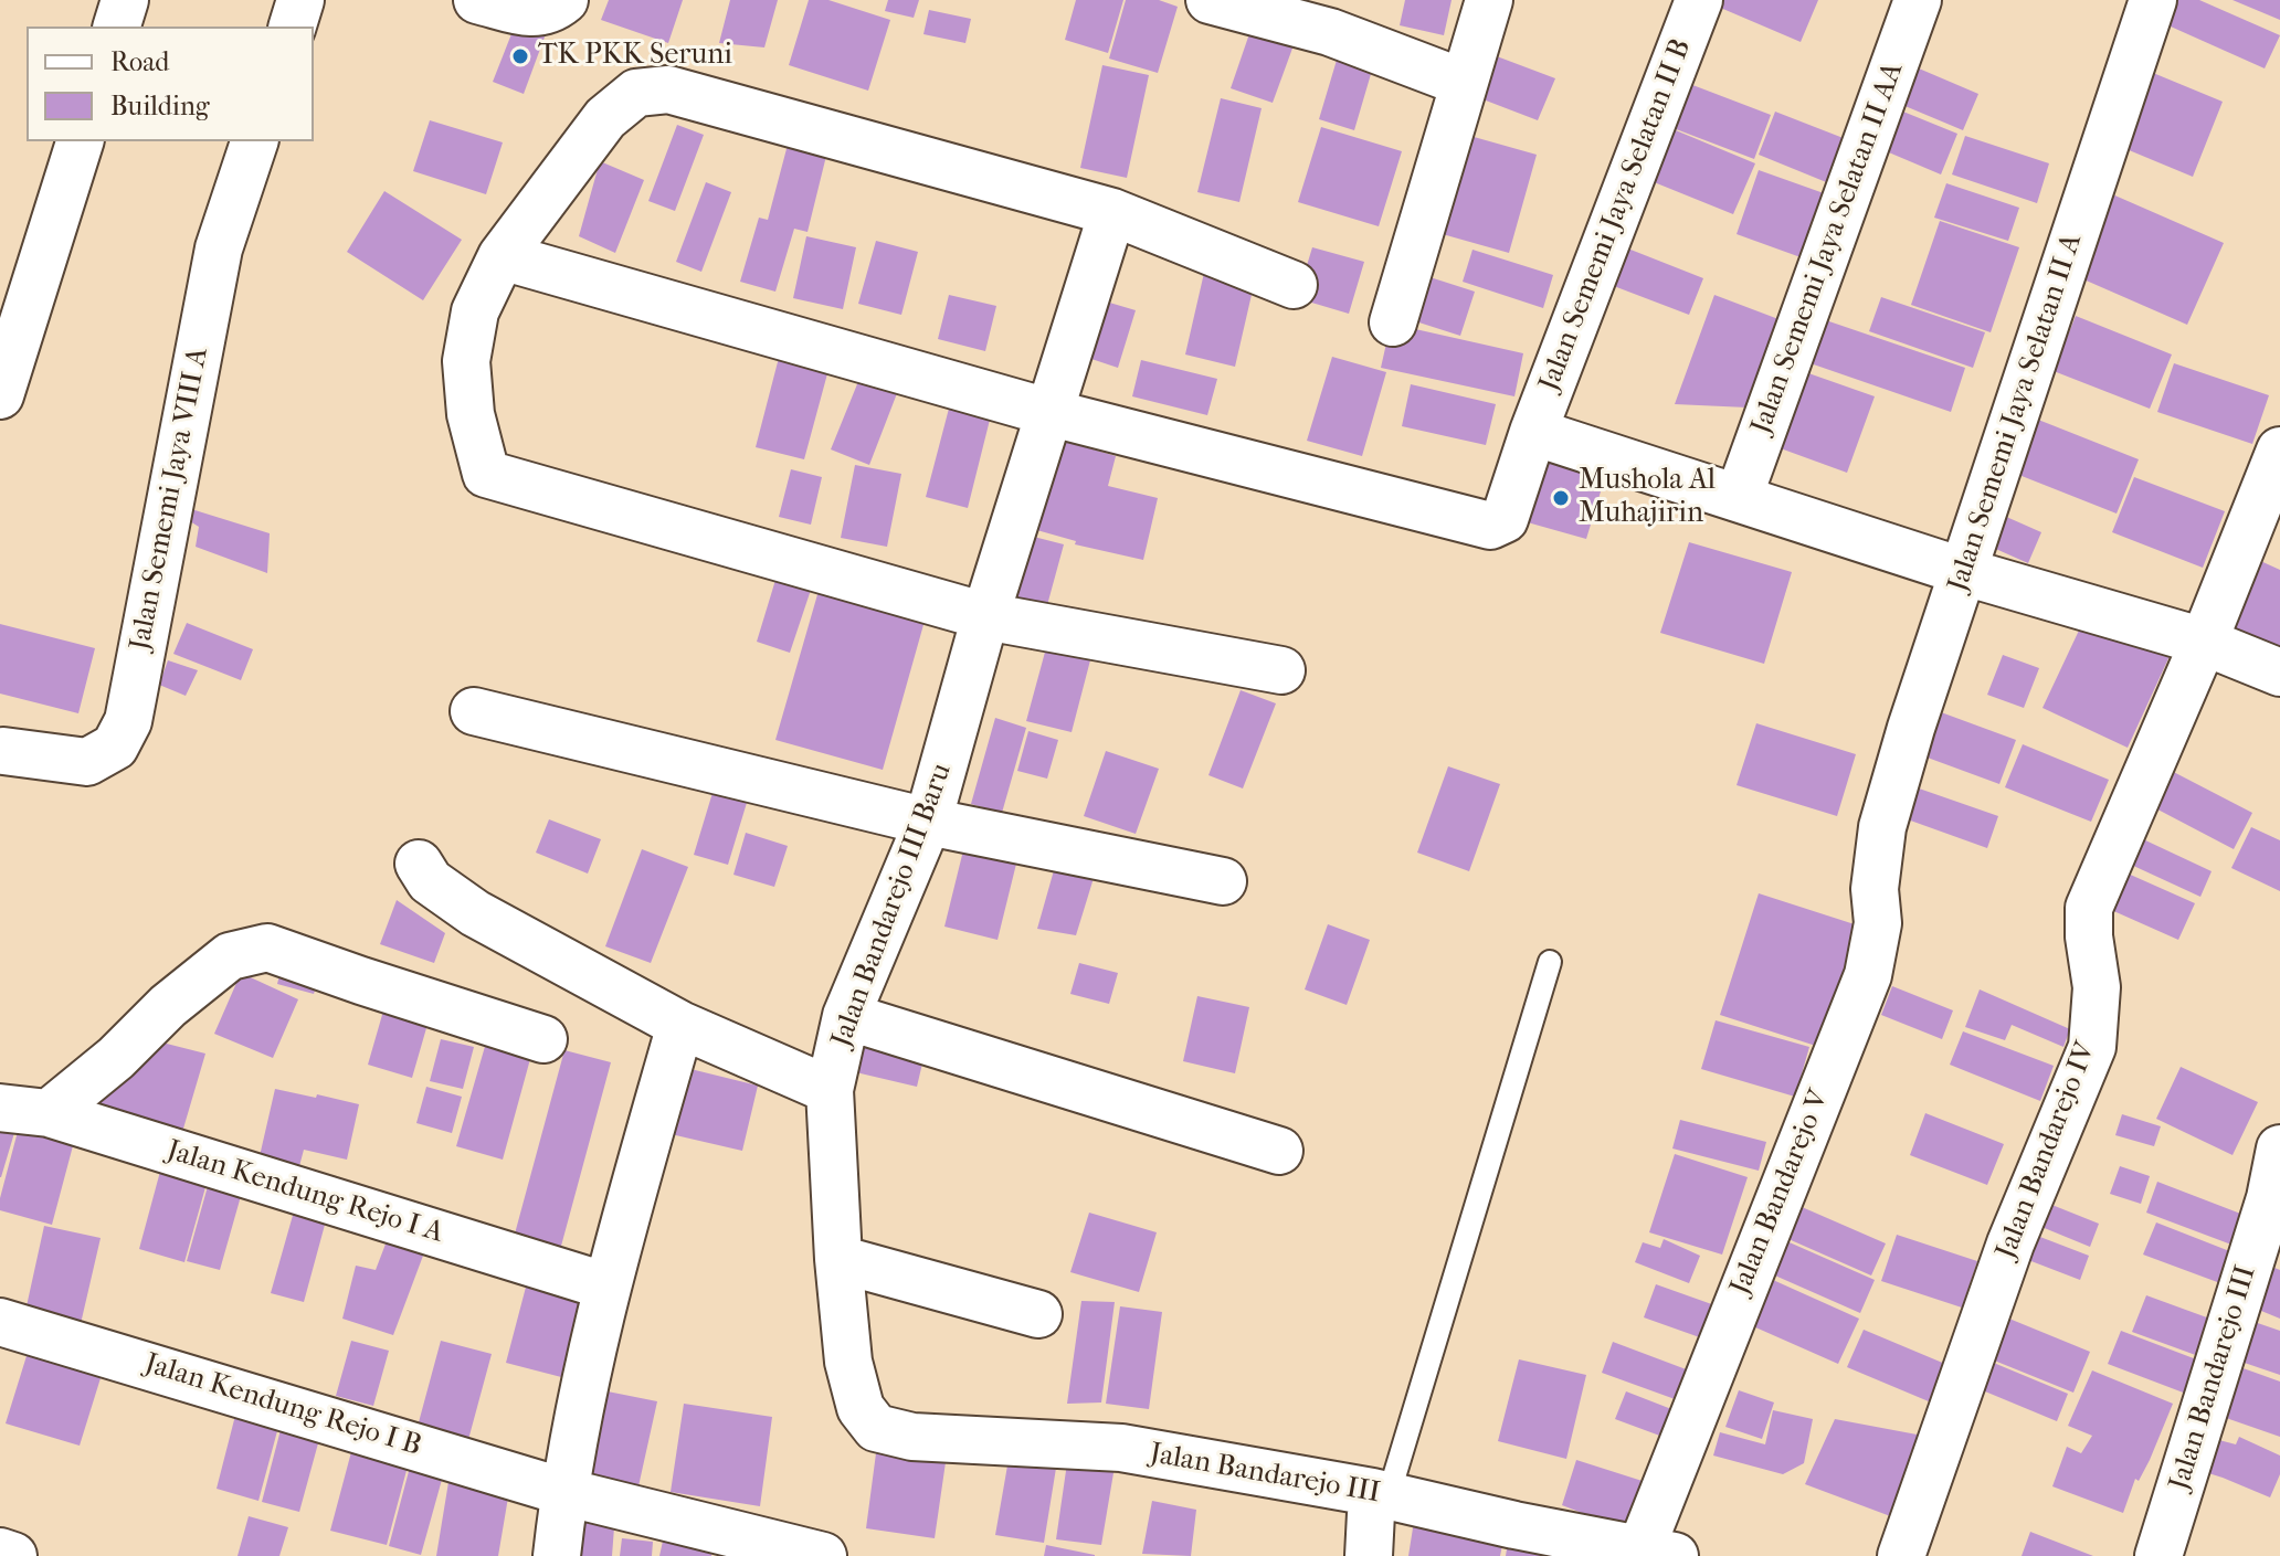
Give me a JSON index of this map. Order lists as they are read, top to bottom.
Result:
{
  "streets": {
    "street": [
      "Jalan Sememi Jaya Selatan II B",
      "Jalan Sememi Jaya Selatan II AA",
      "Jalan Sememi Jaya Selatan II A",
      "Jalan Sememi Jaya VIII A",
      "Jalan Bandarejo III Baru",
      "Jalan Bandarejo IV",
      "Jalan Kendung Rejo I A",
      "Jalan Bandarejo V",
      "Jalan Bandarejo III",
      "Jalan Kendung Rejo I B"
    ]
  },
  "crossings": [
    ["Jalan Sememi Jaya Selatan II B", "Jalan Bandarejo III Baru"],
    ["Jalan Sememi Jaya Selatan II A", "Jalan Bandarejo V"],
    ["Jalan Bandarejo III Baru", "Jalan Bandarejo III"],
    ["Jalan Bandarejo V", "Jalan Bandarejo III"]
  ],
  "places": ["TK PKK Seruni", "Mushola Al Muhajirin"],
  "legend": ["Road", "Building"]
}
